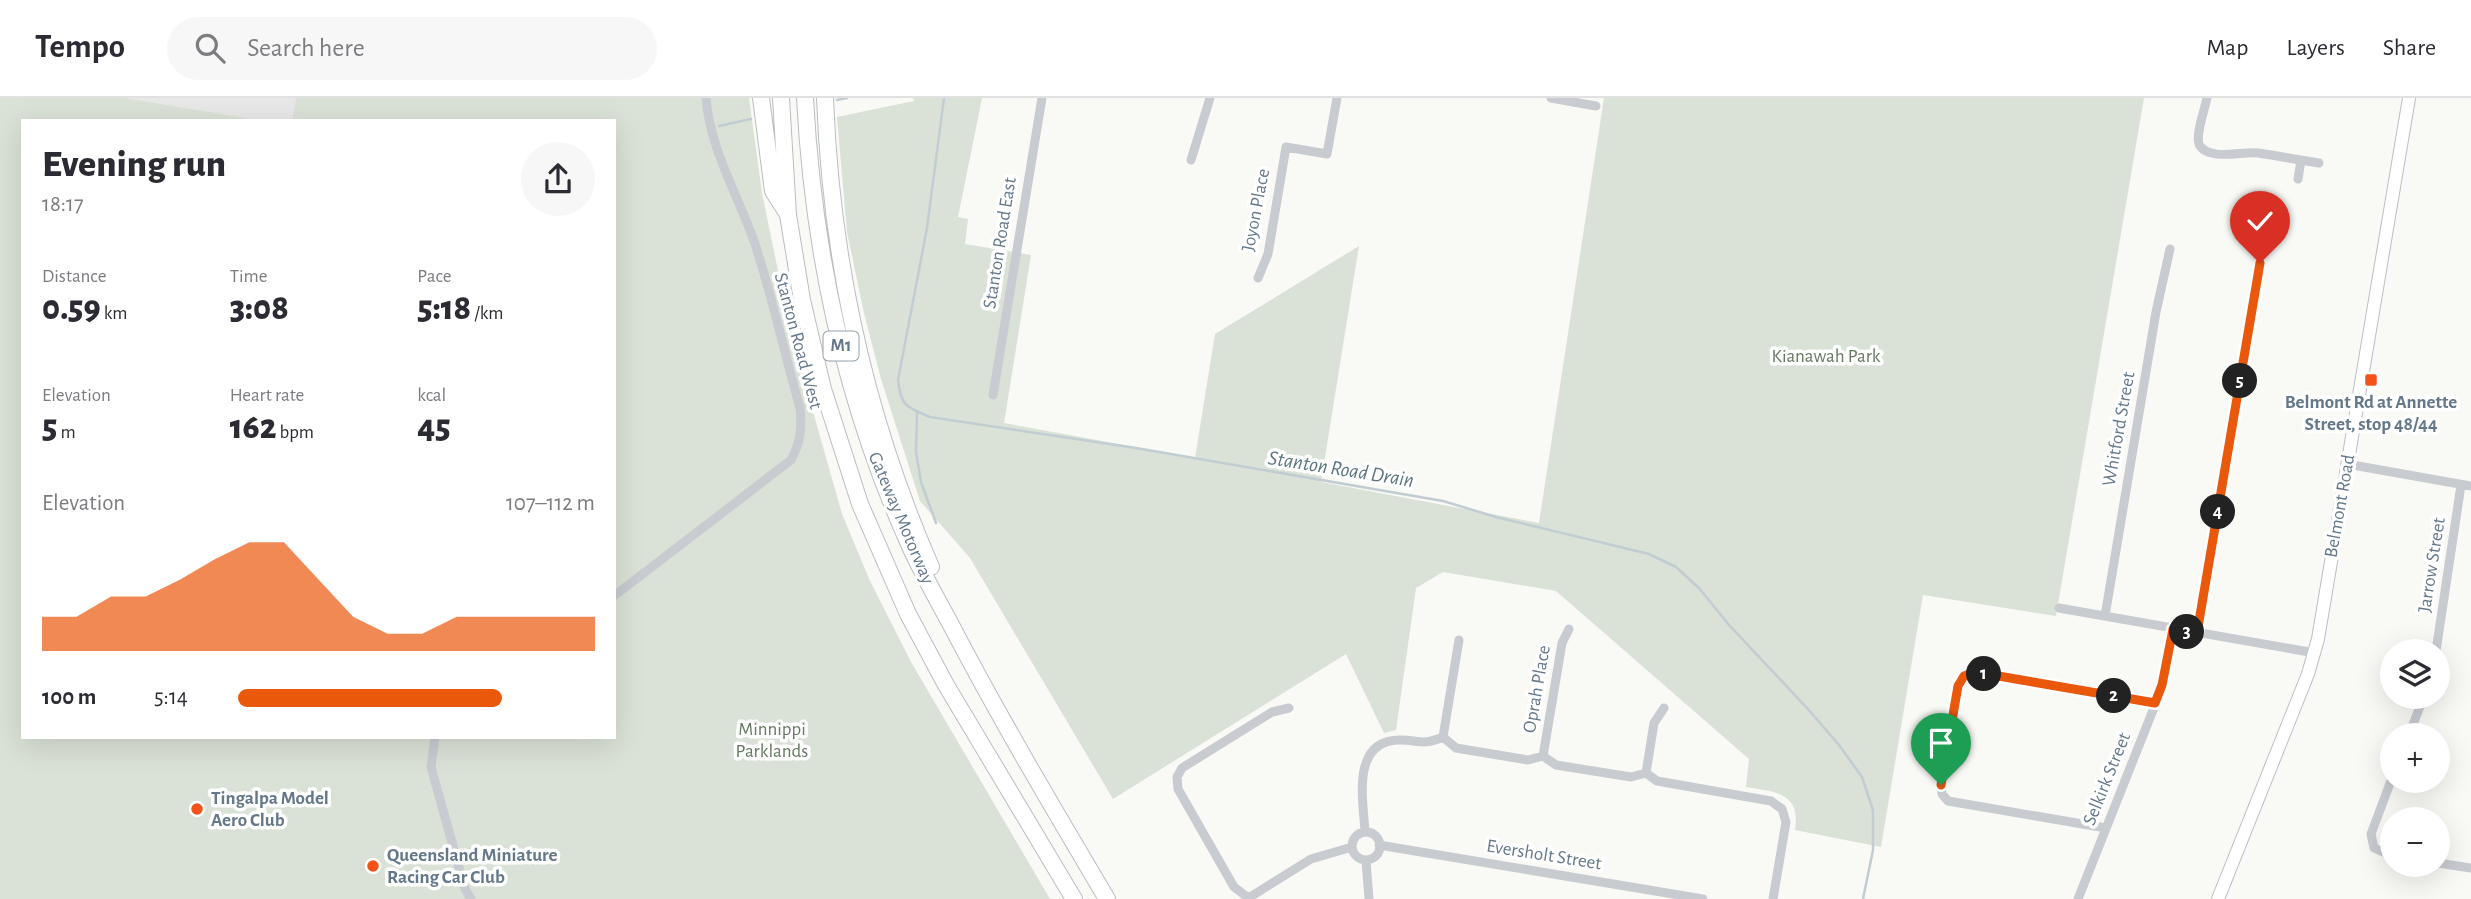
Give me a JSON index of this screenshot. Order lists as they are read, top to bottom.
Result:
{
  "streets": {
    "highway": ["M1", "Gateway Motorway"],
    "main road": ["Belmont Road"],
    "street": [
      "Joyon Place",
      "Stanton Road East",
      "Stanton Road West",
      "Whitford Street",
      "Jarrow Street",
      "Oprah Place",
      "Selkirk Street",
      "Eversholt Street"
    ]
  },
  "water": ["Stanton Road Drain"],
  "parks": ["Kianawah Park", "Minnippi Parklands"],
  "places": {
    "transit": ["Belmont Rd at Annette Street, stop 48/44"],
    "other": ["Tingalpa Model Aero Club", "Queensland Miniature Racing Car Club"]
  },
  "page": {
    "header": "Tempo",
    "search": "Search here",
    "nav": ["Map", "Layers", "Share"],
    "heading": ["Evening run", "18:17"],
    "stats": [
      ["Distance", "0.59 km"],
      ["Time", "3:08"],
      ["Pace", "5:18 /km"],
      ["Elevation", "5 m"],
      ["Heart rate", "162 bpm"],
      ["kcal", "45"]
    ],
    "pins": [
      "5",
      "4",
      "3",
      "1",
      "2"
    ],
    "chart": ["Elevation", "107–112 m"],
    "map_buttons": ["+", "−"],
    "list": [
      {
        "name": "100 m",
        "note": "5:14"
      }
    ]
  }
}
